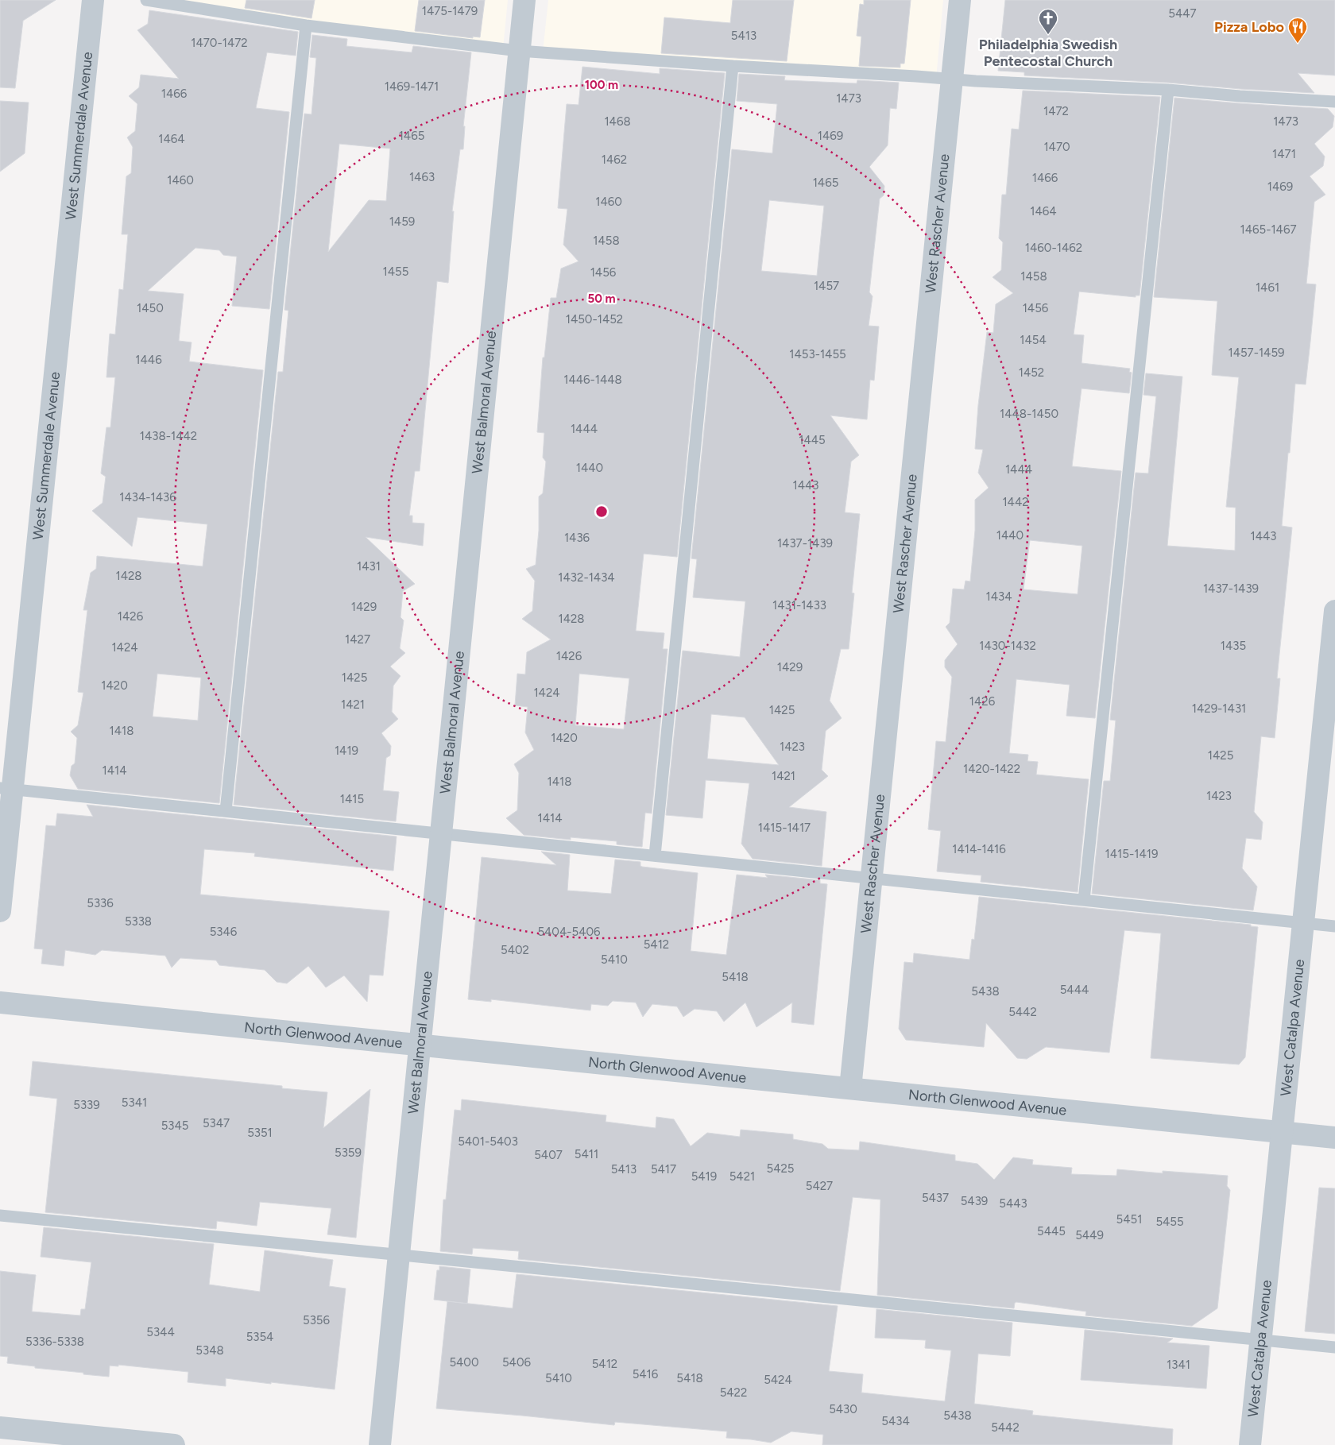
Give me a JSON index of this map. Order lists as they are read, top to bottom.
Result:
{
  "streets": {
    "street": [
      "West Summerdale Avenue",
      "West Rascher Avenue",
      "West Balmoral Avenue",
      "West Catalpa Avenue",
      "North Glenwood Avenue"
    ]
  },
  "crossings": [
    ["West Rascher Avenue", "North Glenwood Avenue"],
    ["West Balmoral Avenue", "North Glenwood Avenue"],
    ["West Catalpa Avenue", "North Glenwood Avenue"]
  ],
  "places": {
    "church": ["Philadelphia Swedish Pentecostal Church"],
    "restaurant": ["Pizza Lobo"]
  },
  "house_numbers": [
    "1475-1479",
    "5447",
    "5413",
    "1470-1472",
    "1469-1471",
    "1466",
    "1473",
    "1472",
    "1468",
    "1473",
    "1465",
    "1469",
    "1464",
    "1470",
    "1471",
    "1462",
    "1463",
    "1466",
    "1460",
    "1465",
    "1469",
    "1460",
    "1464",
    "1459",
    "1465-1467",
    "1458",
    "1460-1462",
    "1455",
    "1456",
    "1458",
    "1457",
    "1461",
    "1450",
    "1456",
    "1450-1452",
    "1454",
    "1457-1459",
    "1453-1455",
    "1446",
    "1452",
    "1446-1448",
    "1448-1450",
    "1444",
    "1438-1442",
    "1445",
    "1440",
    "1444",
    "1443",
    "1434-1436",
    "1442",
    "1440",
    "1443",
    "1436",
    "1437-1439",
    "1431",
    "1428",
    "1432-1434",
    "1437-1439",
    "1434",
    "1431-1433",
    "1429",
    "1426",
    "1428",
    "1427",
    "1430-1432",
    "1435",
    "1424",
    "1426",
    "1429",
    "1425",
    "1420",
    "1424",
    "1426",
    "1421",
    "1429-1431",
    "1425",
    "1418",
    "1420",
    "1423",
    "1419",
    "1425",
    "1420-1422",
    "1414",
    "1421",
    "1418",
    "1423",
    "1415",
    "1414",
    "1415-1417",
    "1414-1416",
    "1415-1419",
    "5336",
    "5338",
    "5346",
    "5404-5406",
    "5412",
    "5402",
    "5410",
    "5418",
    "5444",
    "5438",
    "5442",
    "5341",
    "5339",
    "5347",
    "5345",
    "5351",
    "5401-5403",
    "5359",
    "5411",
    "5407",
    "5425",
    "5413",
    "5417",
    "5419",
    "5421",
    "5427",
    "5437",
    "5439",
    "5443",
    "5451",
    "5455",
    "5445",
    "5449",
    "5356",
    "5344",
    "5354",
    "5336-5338",
    "5348",
    "5400",
    "5406",
    "5412",
    "1341",
    "5416",
    "5410",
    "5418",
    "5424",
    "5422",
    "5430",
    "5438",
    "5434",
    "5442"
  ],
  "rings": ["100 m", "50 m"]
}
